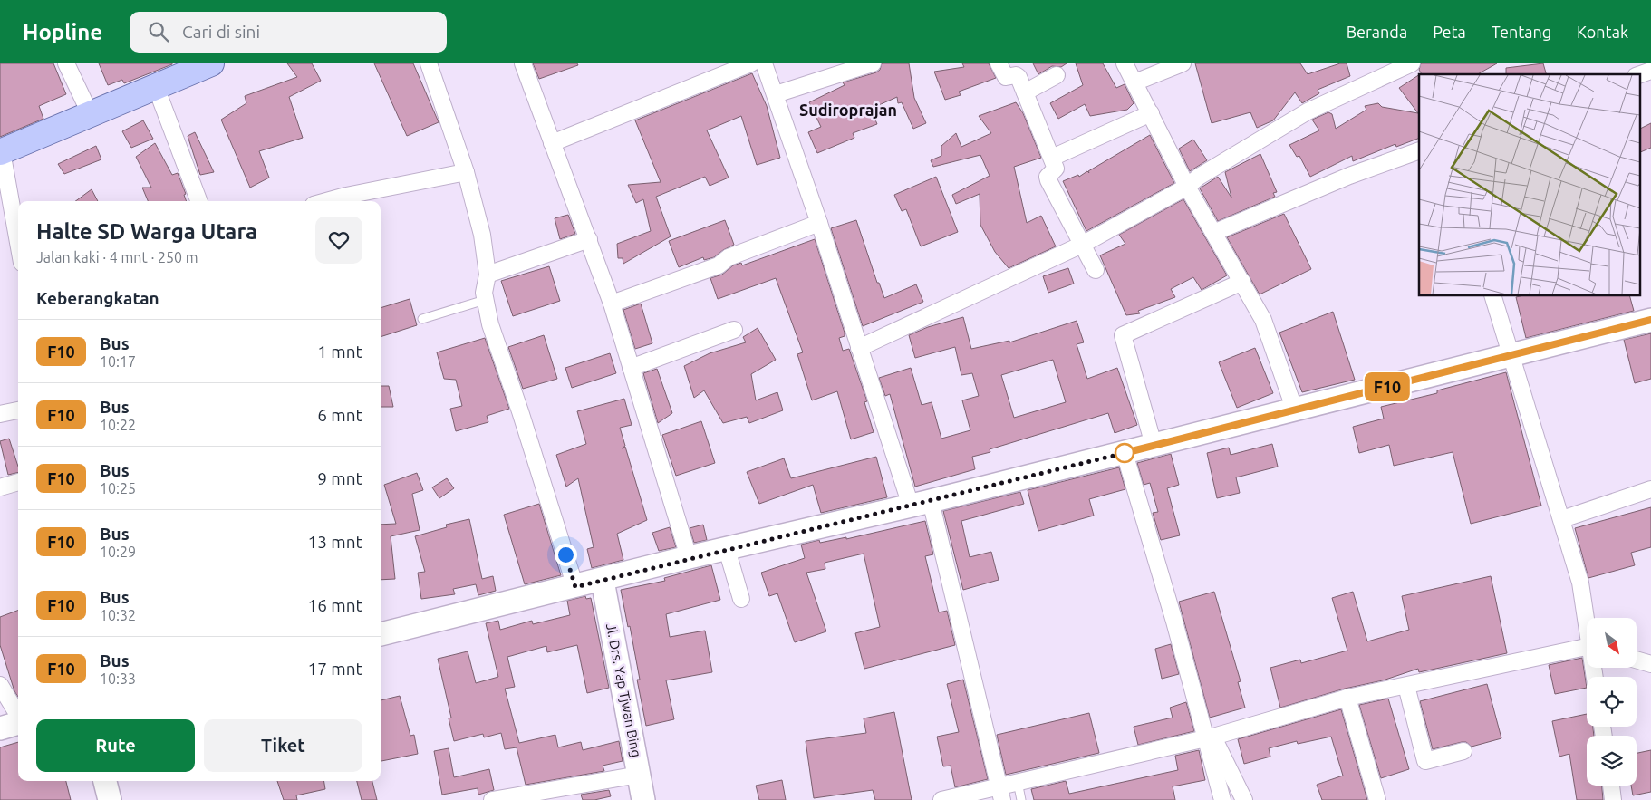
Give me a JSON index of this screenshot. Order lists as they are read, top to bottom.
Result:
{
  "streets": {
    "main road": ["Jl. Drs. Yap Tjwan Bing"]
  },
  "districts": ["Sudiroprajan"],
  "lines": ["bus line F10"],
  "north": "bottom right",
  "page": {
    "header": "Hopline",
    "search": "Cari di sini",
    "nav": [
      "Beranda",
      "Peta",
      "Tentang",
      "Kontak"
    ],
    "on_map": "F10",
    "heading": [
      ["Halte SD Warga Utara", "Jalan kaki · 4 mnt · 250 m"],
      "Keberangkatan"
    ],
    "list": [
      {
        "mark": "F10",
        "name": "Bus",
        "note": "10:17",
        "value": "1 mnt"
      },
      {
        "mark": "F10",
        "name": "Bus",
        "note": "10:22",
        "value": "6 mnt"
      },
      {
        "mark": "F10",
        "name": "Bus",
        "note": "10:25",
        "value": "9 mnt"
      },
      {
        "mark": "F10",
        "name": "Bus",
        "note": "10:29",
        "value": "13 mnt"
      },
      {
        "mark": "F10",
        "name": "Bus",
        "note": "10:32",
        "value": "16 mnt"
      },
      {
        "mark": "F10",
        "name": "Bus",
        "note": "10:33",
        "value": "17 mnt"
      }
    ],
    "buttons": ["Rute", "Tiket"]
  }
}
